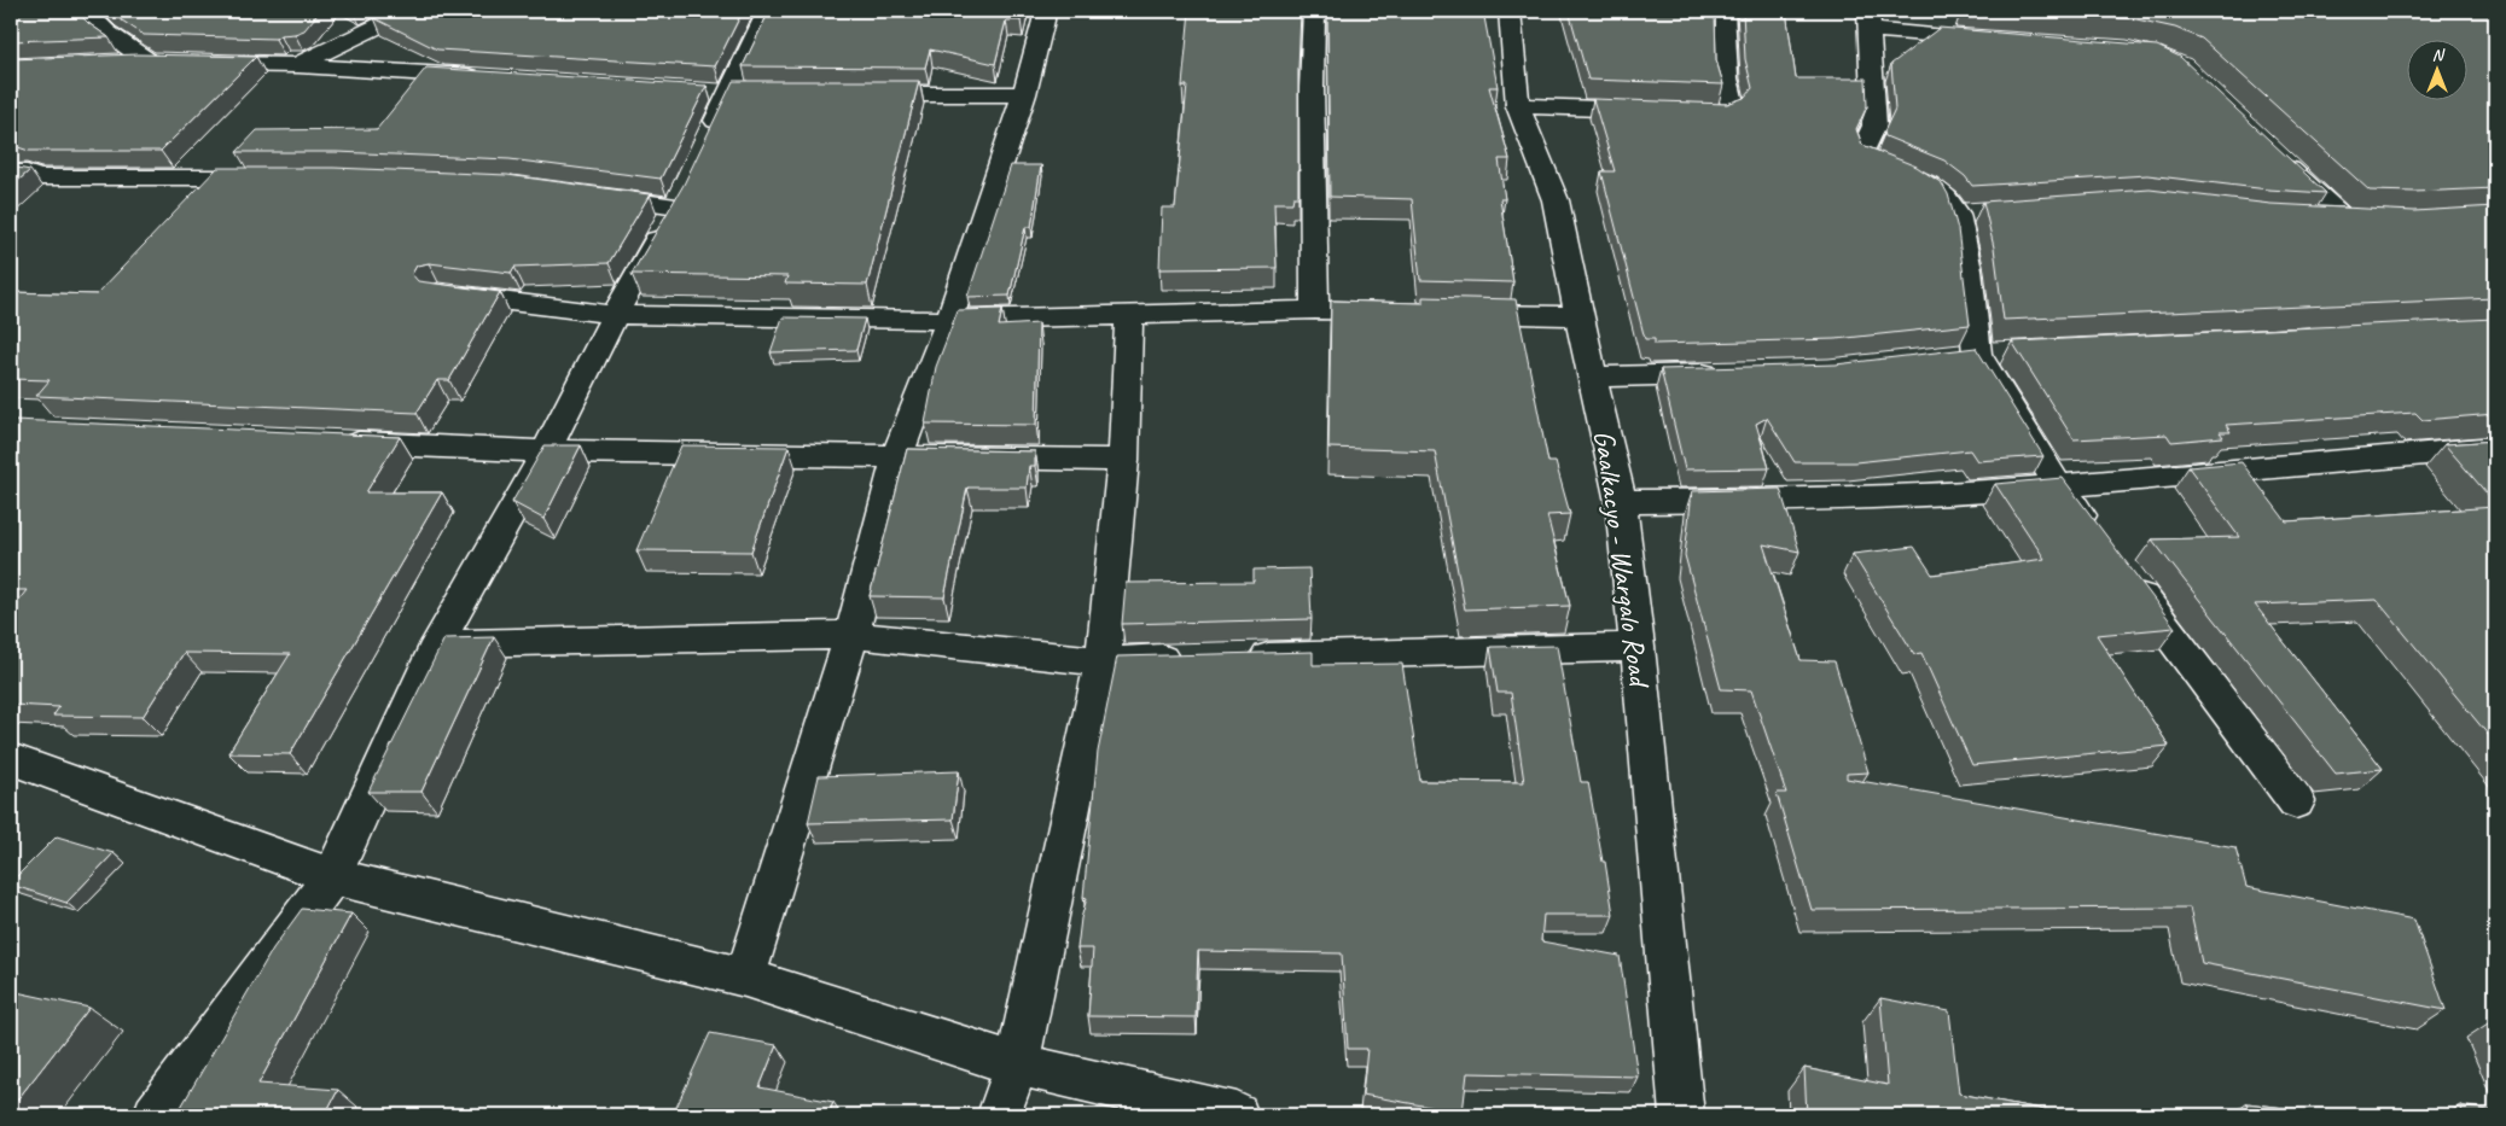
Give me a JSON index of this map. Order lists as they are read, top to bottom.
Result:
{
  "streets": {
    "street": ["Gaalkacyo - Wargalo Road"]
  },
  "north": "top"
}
